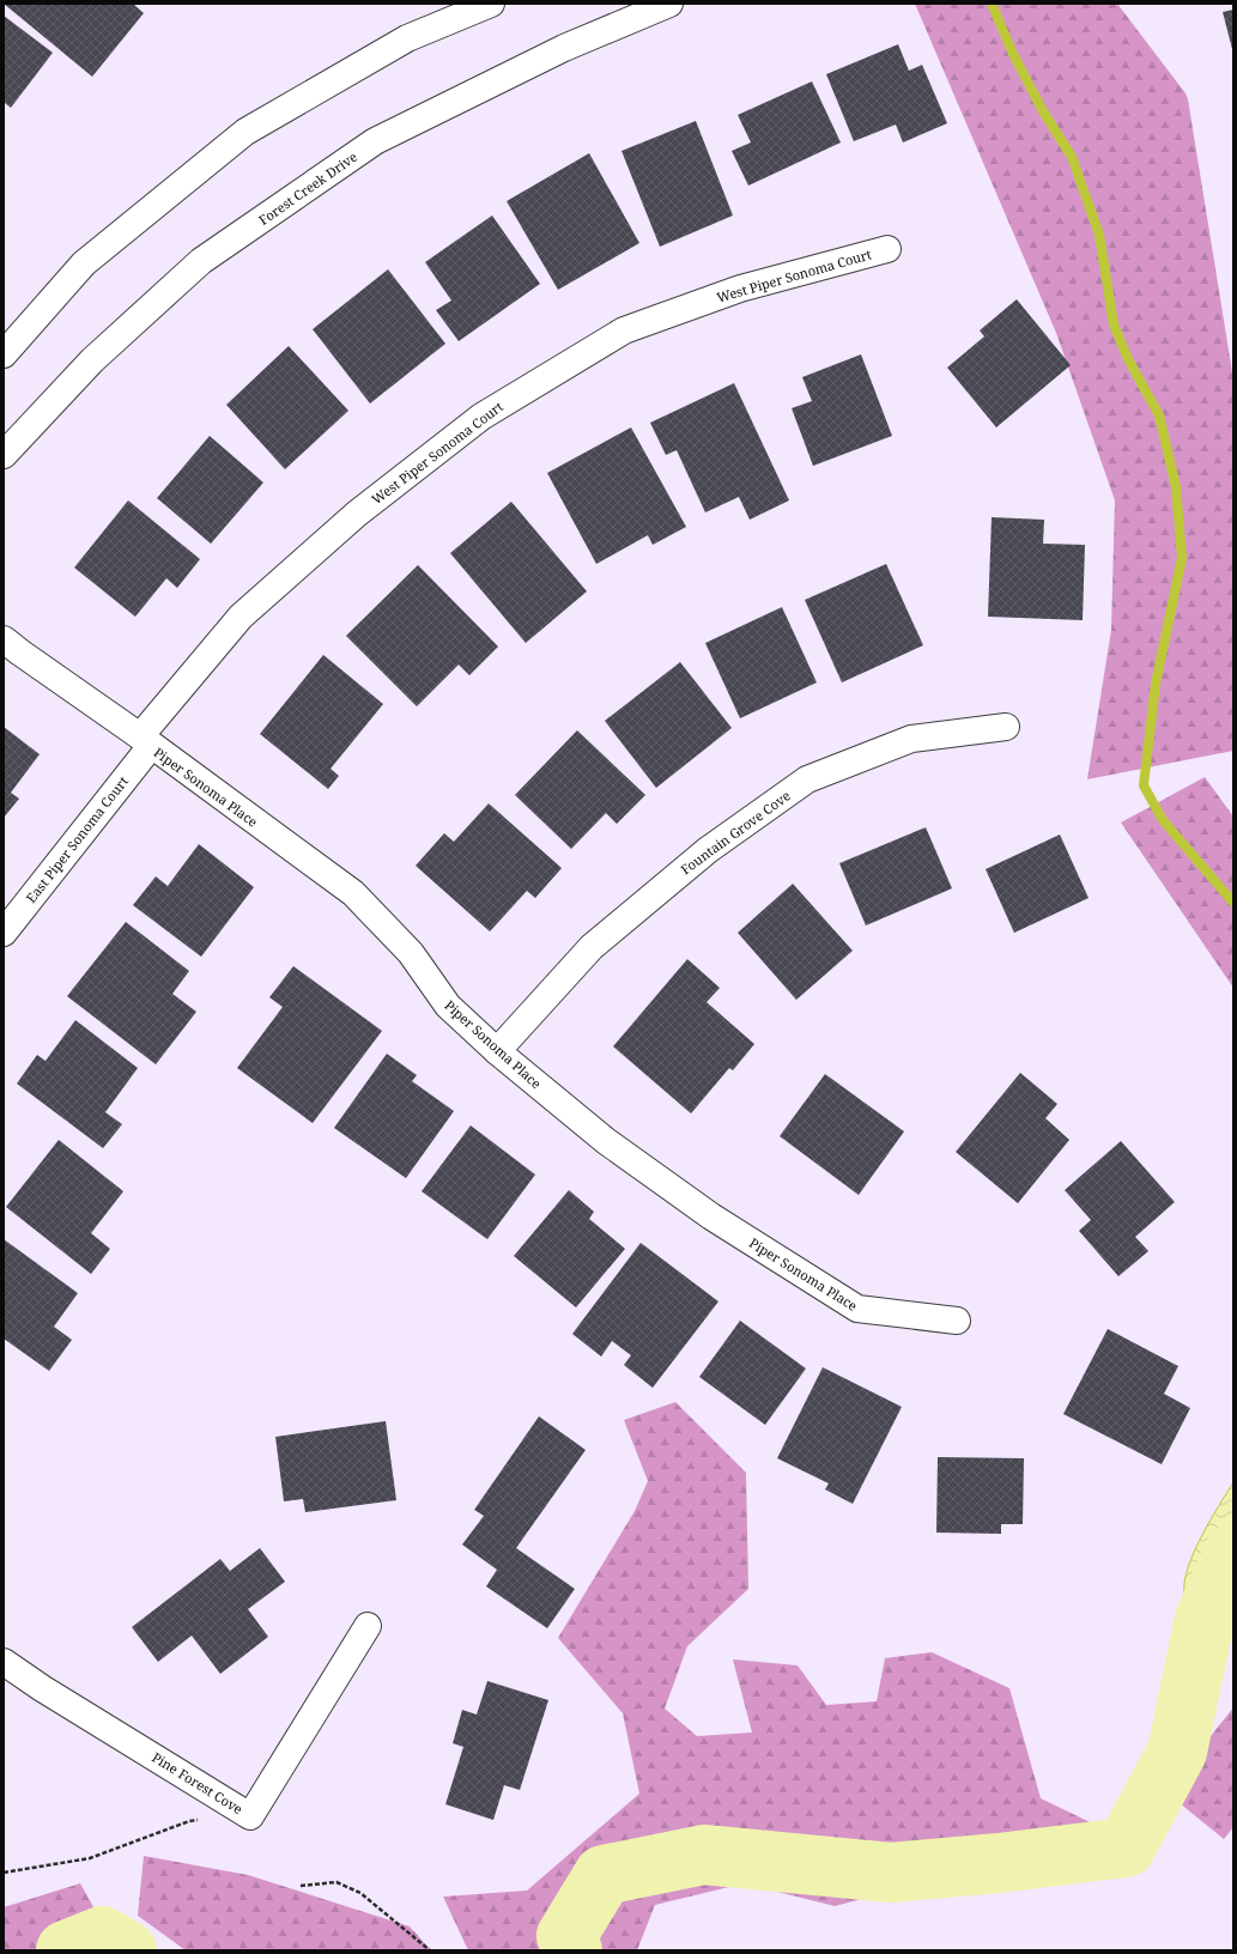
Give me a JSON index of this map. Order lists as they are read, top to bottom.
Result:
{
  "streets": {
    "street": [
      "Forest Creek Drive",
      "West Piper Sonoma Court",
      "Piper Sonoma Place",
      "Fountain Grove Cove",
      "East Piper Sonoma Court",
      "Pine Forest Cove"
    ]
  },
  "crossings": [
    ["West Piper Sonoma Court", "Piper Sonoma Place"],
    ["West Piper Sonoma Court", "East Piper Sonoma Court"],
    ["Piper Sonoma Place", "Fountain Grove Cove"],
    ["Piper Sonoma Place", "East Piper Sonoma Court"]
  ]
}
